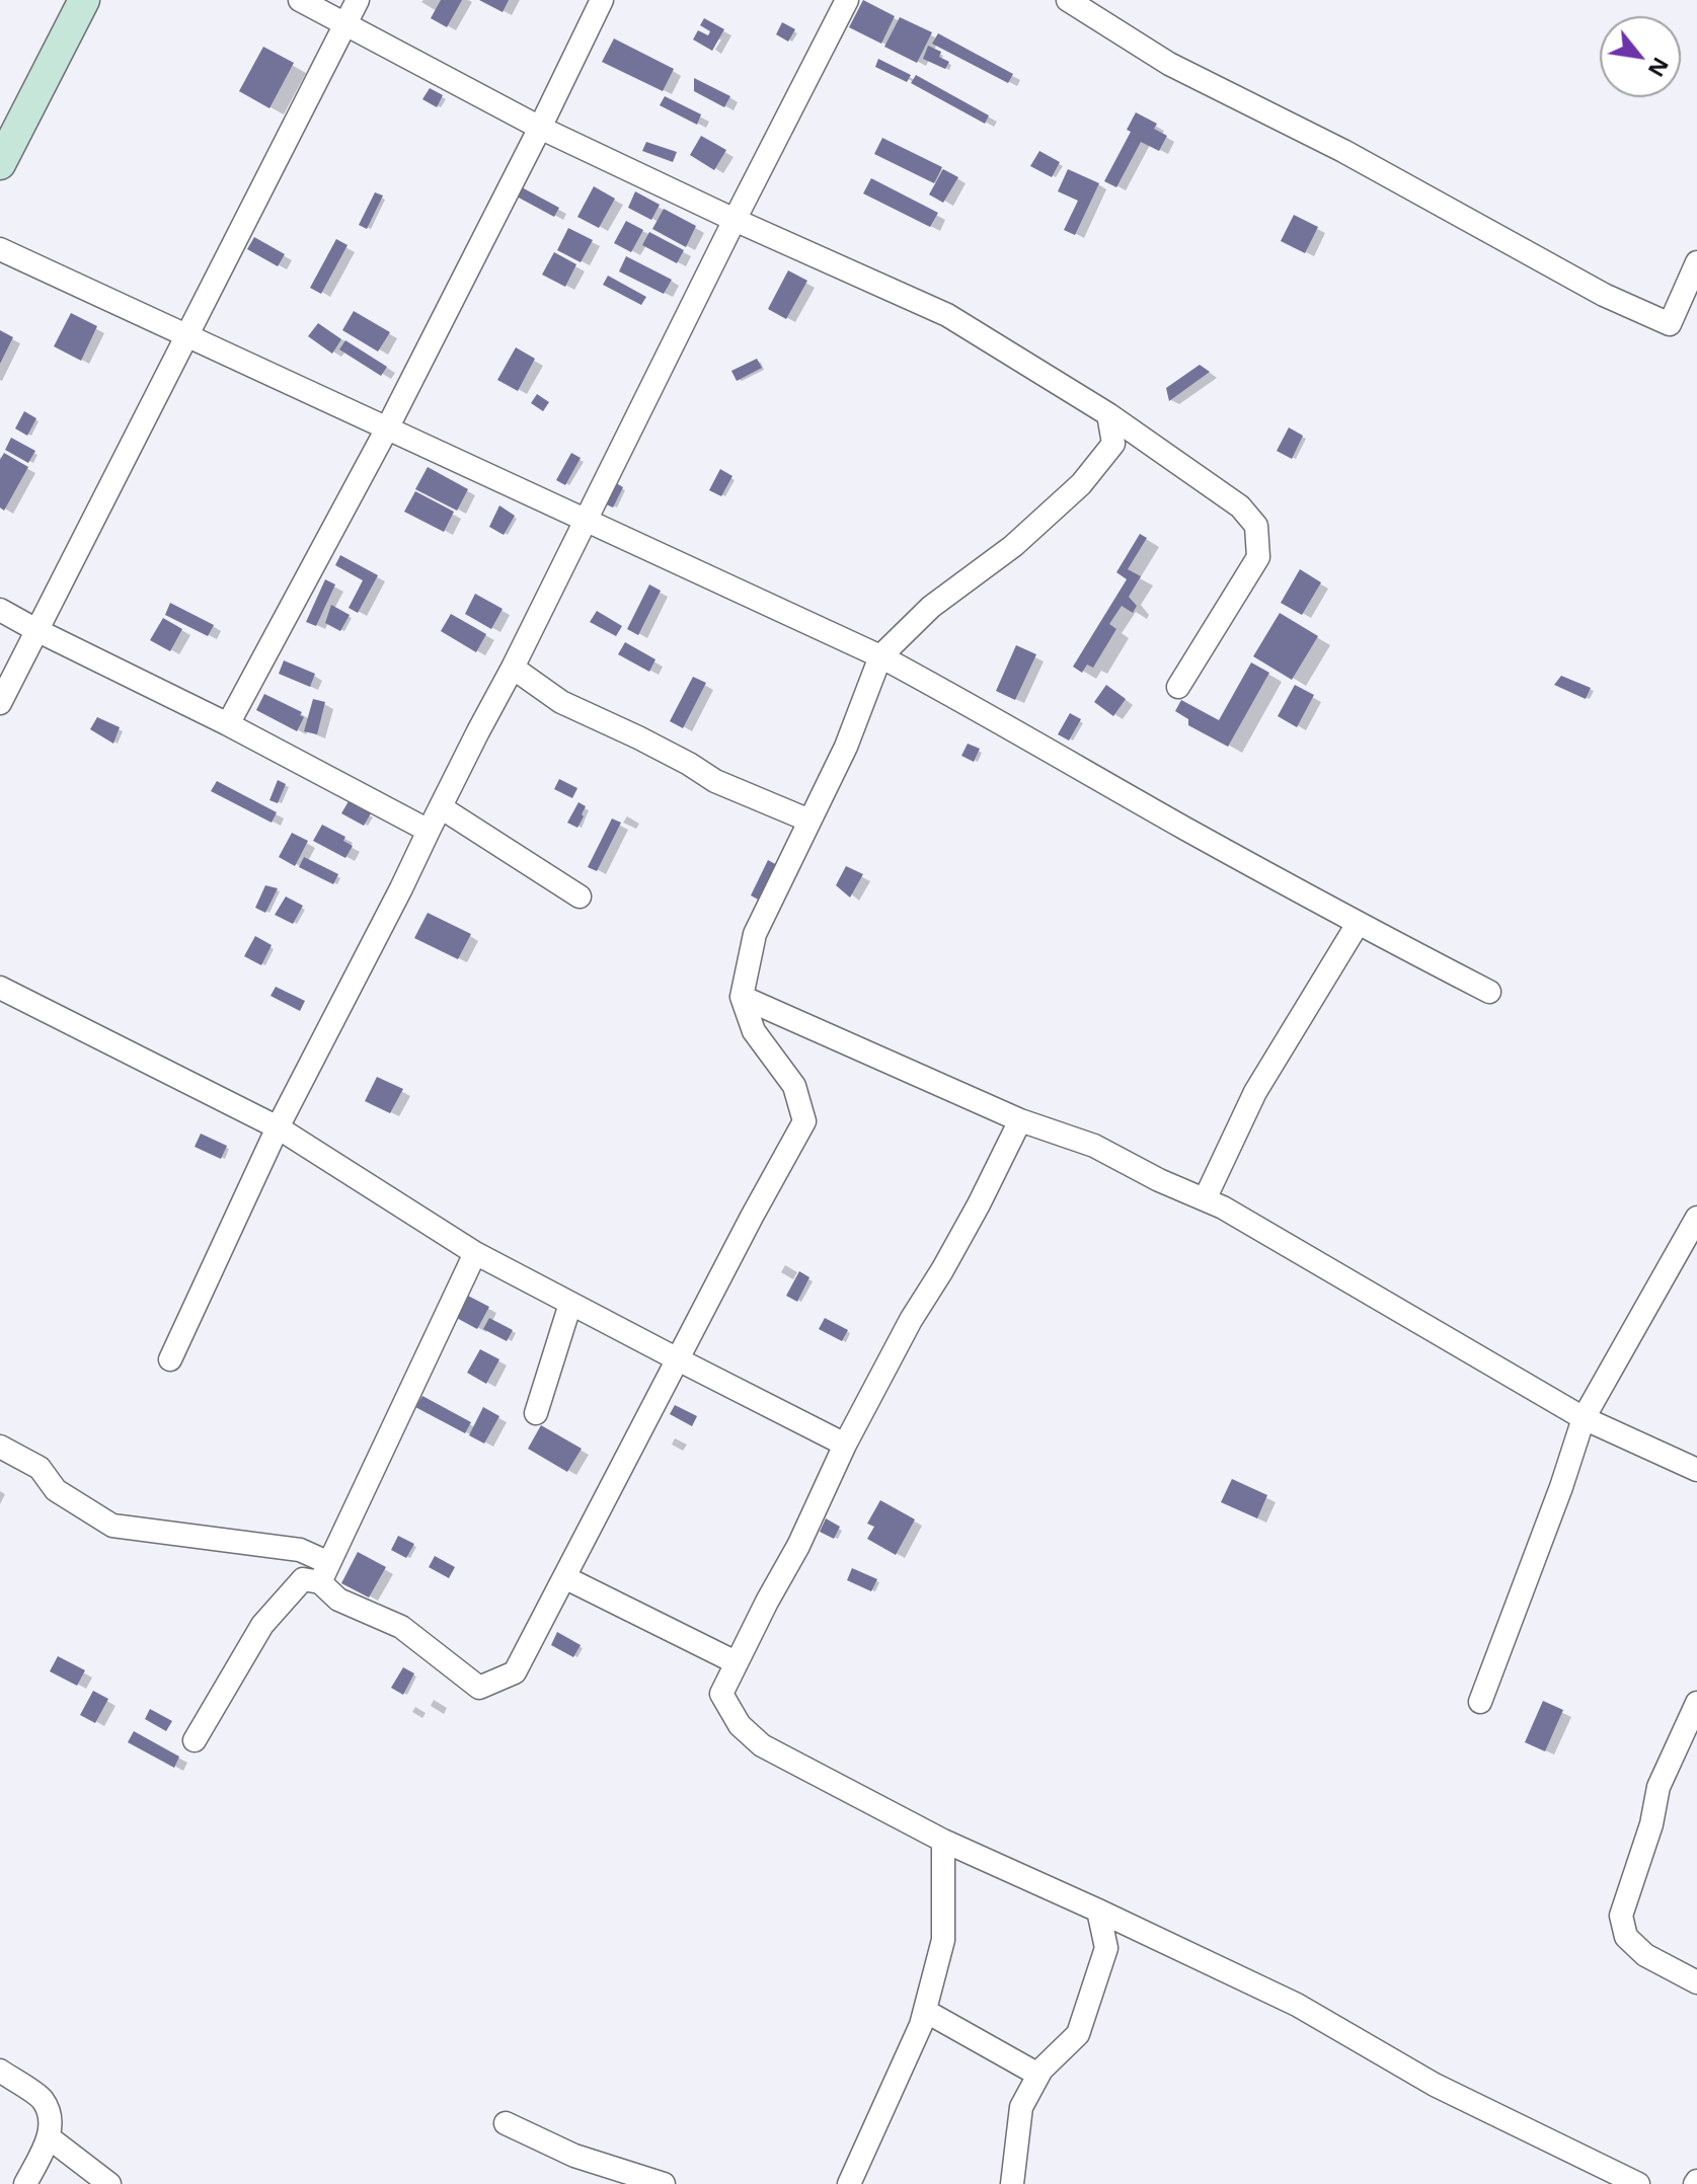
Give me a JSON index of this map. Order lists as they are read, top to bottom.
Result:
{
  "north": "bottom right"
}
